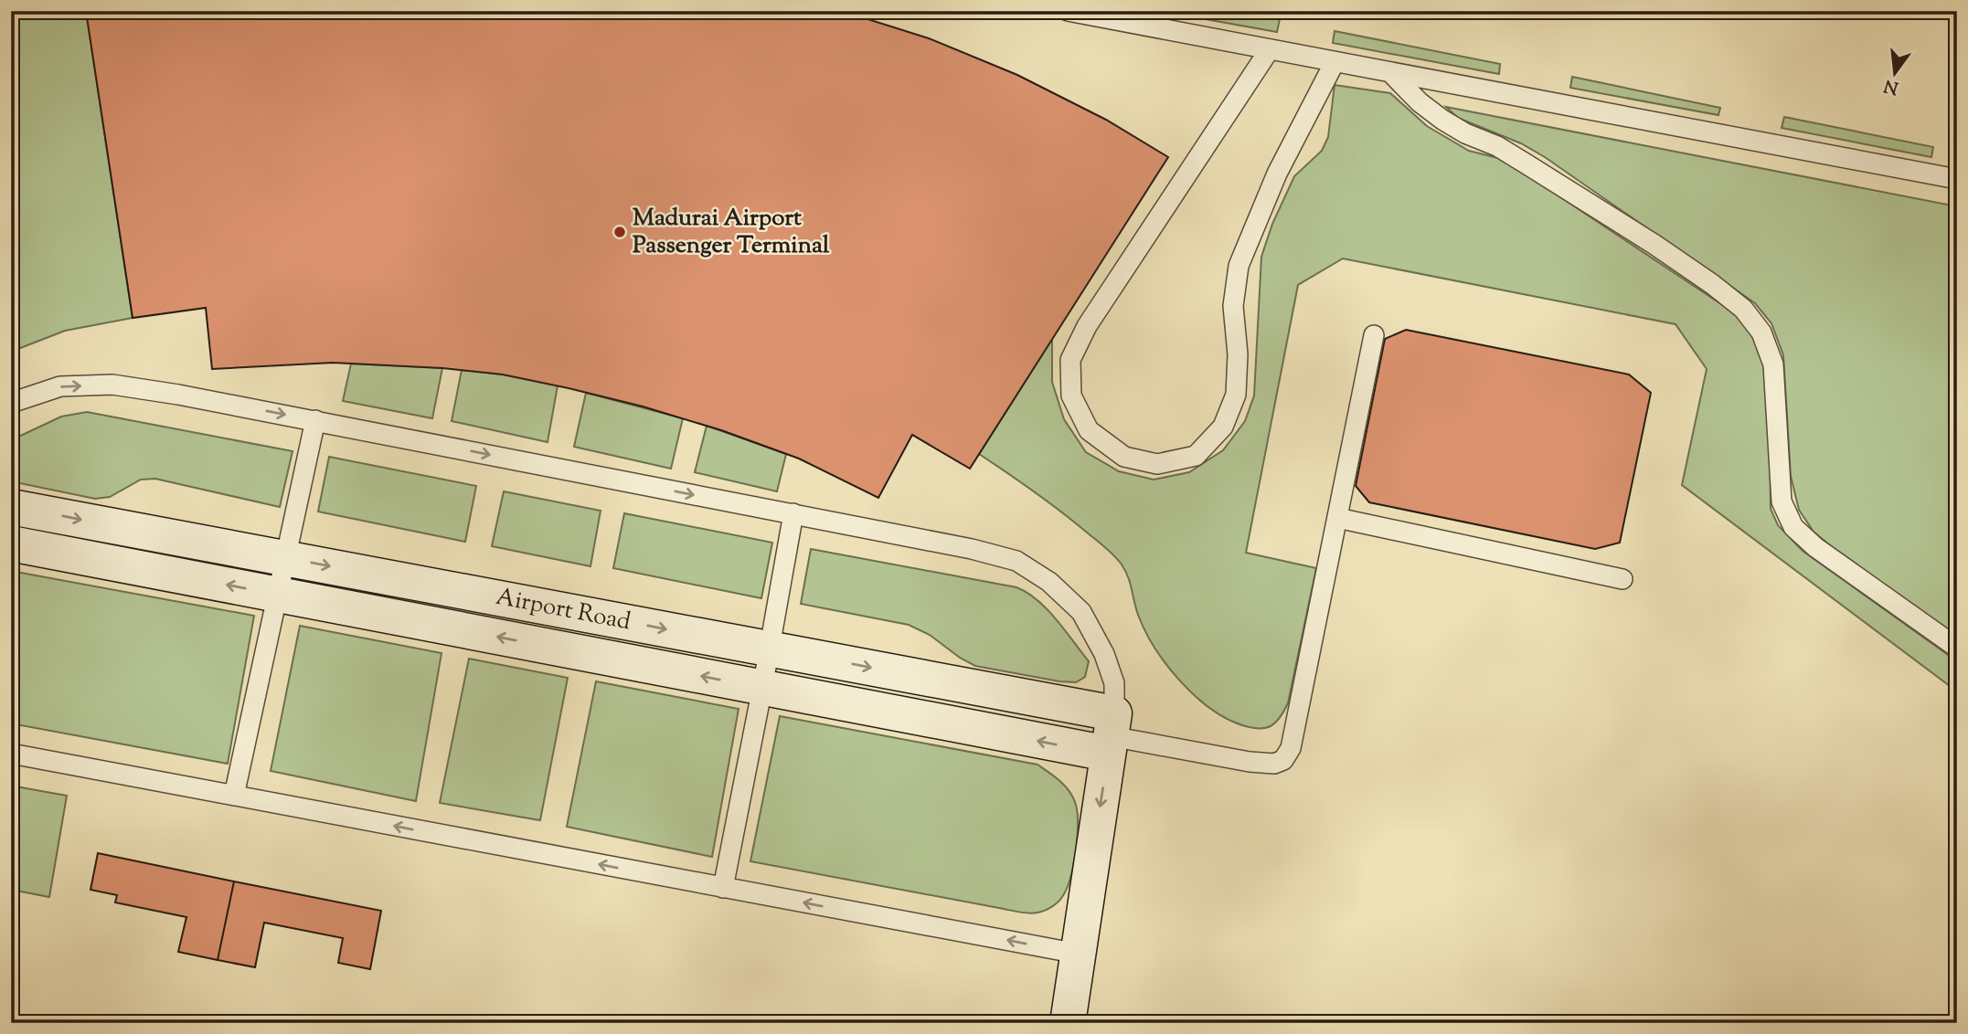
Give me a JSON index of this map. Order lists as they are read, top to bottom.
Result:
{
  "streets": {
    "main road": ["Airport Road"]
  },
  "places": ["Madurai Airport Passenger Terminal"],
  "north": "bottom"
}
